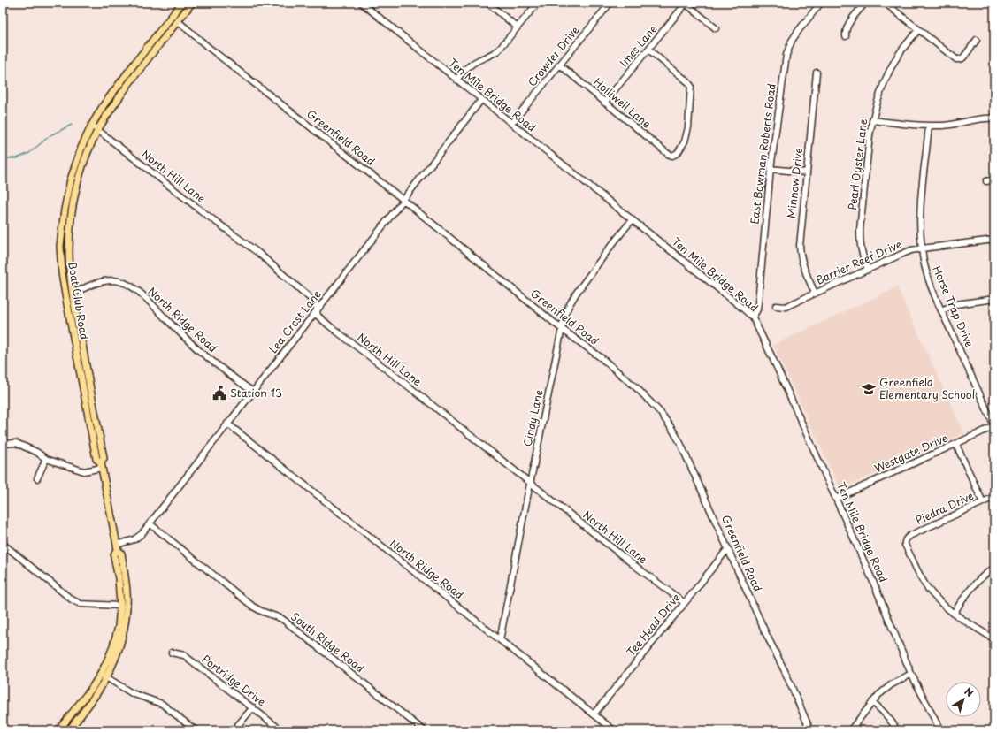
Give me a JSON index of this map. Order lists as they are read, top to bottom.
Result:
{
  "streets": {
    "main road": ["Boat Club Road"],
    "street": [
      "Imes Lane",
      "Crowder Drive",
      "Ten Mile Bridge Road",
      "Holliwell Lane",
      "Greenfield Road",
      "East Bowman Roberts Road",
      "Pearl Oyster Lane",
      "North Hill Lane",
      "Minnow Drive",
      "Barrier Reef Drive",
      "Horse Trap Drive",
      "North Ridge Road",
      "Lea Crest Lane",
      "Cindy Lane",
      "Westgate Drive",
      "Piedra Drive",
      "Tee Head Drive",
      "South Ridge Road",
      "Portridge Drive"
    ]
  },
  "crossings": [
    ["Imes Lane", "Holliwell Lane"],
    ["Crowder Drive", "Ten Mile Bridge Road"],
    ["Crowder Drive", "Holliwell Lane"],
    ["Ten Mile Bridge Road", "East Bowman Roberts Road"],
    ["Ten Mile Bridge Road", "Lea Crest Lane"],
    ["Ten Mile Bridge Road", "Cindy Lane"],
    ["Ten Mile Bridge Road", "Westgate Drive"],
    ["Greenfield Road", "Boat Club Road"],
    ["Greenfield Road", "Lea Crest Lane"],
    ["Greenfield Road", "Cindy Lane"],
    ["Greenfield Road", "Tee Head Drive"],
    ["Pearl Oyster Lane", "Barrier Reef Drive"],
    ["North Hill Lane", "Boat Club Road"],
    ["North Hill Lane", "Lea Crest Lane"],
    ["North Hill Lane", "Cindy Lane"],
    ["North Hill Lane", "Tee Head Drive"],
    ["Minnow Drive", "Barrier Reef Drive"],
    ["Barrier Reef Drive", "Horse Trap Drive"],
    ["Boat Club Road", "North Ridge Road"],
    ["Boat Club Road", "Lea Crest Lane"],
    ["Horse Trap Drive", "Westgate Drive"],
    ["North Ridge Road", "Lea Crest Lane"],
    ["North Ridge Road", "Cindy Lane"],
    ["North Ridge Road", "Tee Head Drive"],
    ["Lea Crest Lane", "South Ridge Road"]
  ],
  "places": {
    "school or university": ["Greenfield Elementary School"],
    "public building": ["Station 13"]
  },
  "north": "top right"
}
